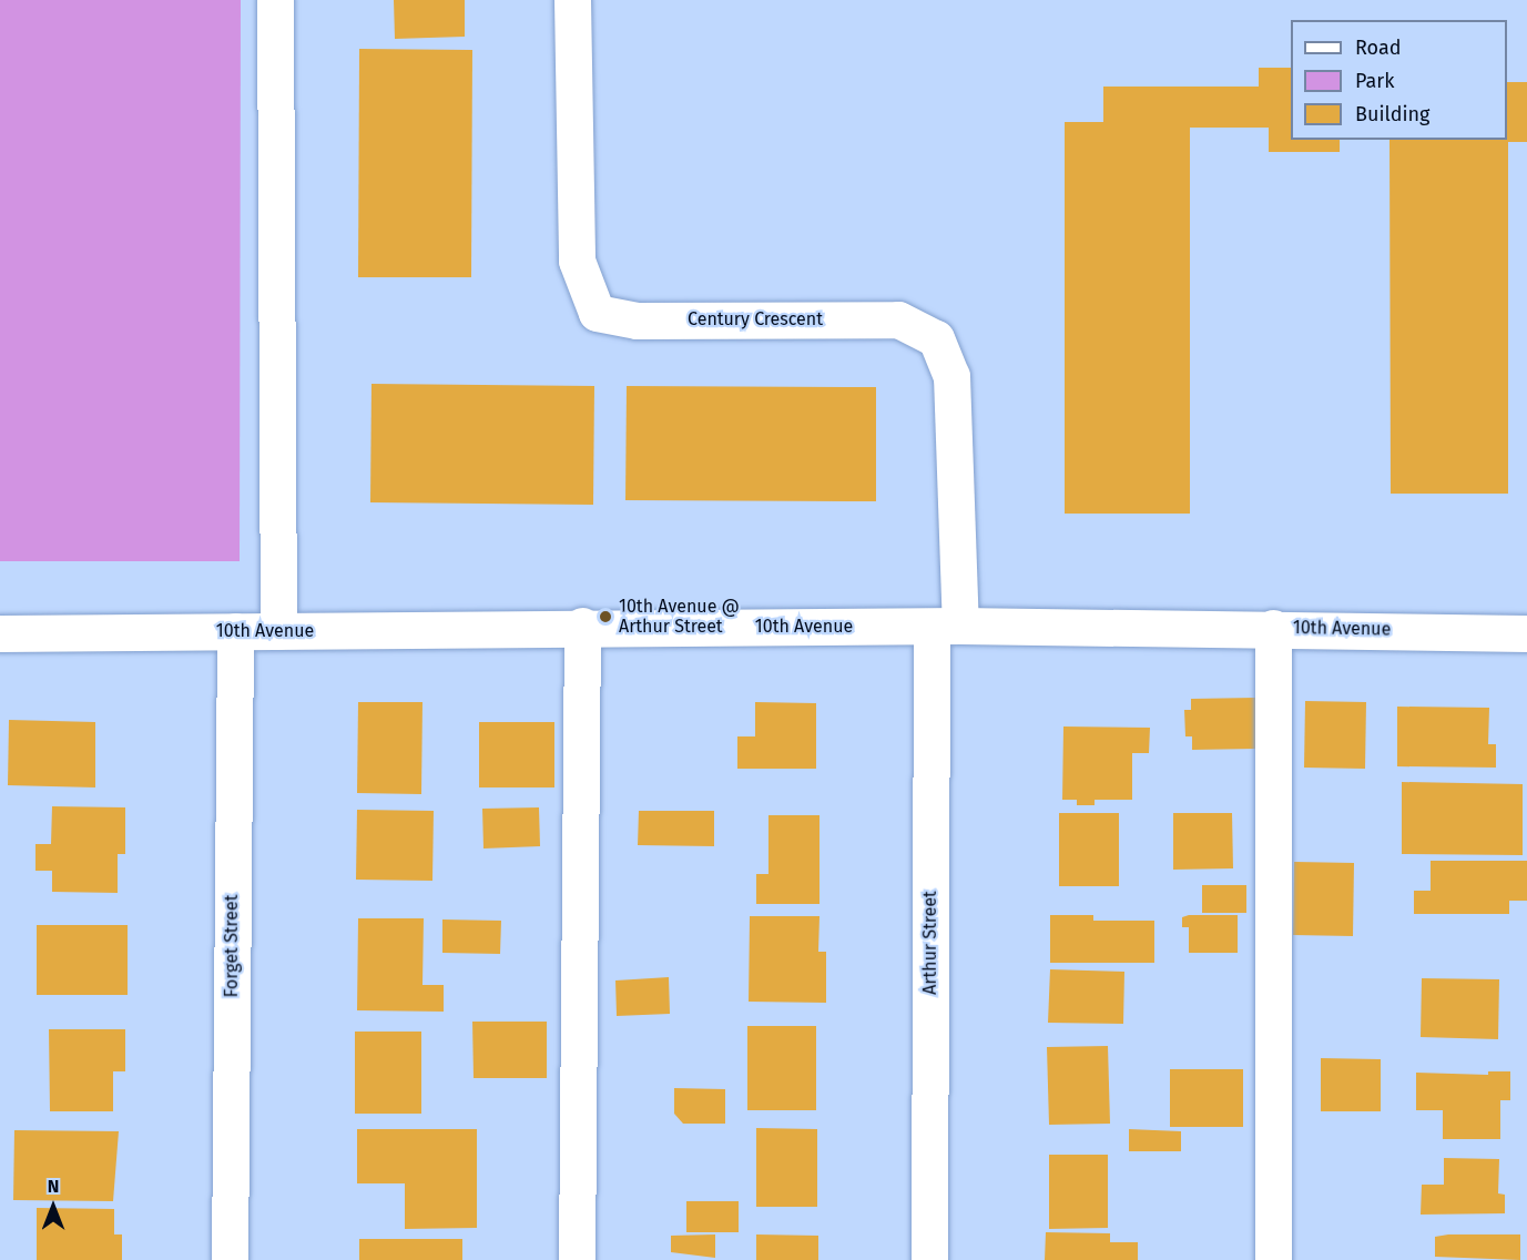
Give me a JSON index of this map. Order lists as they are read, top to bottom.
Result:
{
  "streets": {
    "street": [
      "Century Crescent",
      "10th Avenue",
      "Arthur Street",
      "Forget Street"
    ]
  },
  "crossings": [
    ["Century Crescent", "10th Avenue"],
    ["Century Crescent", "Arthur Street"],
    ["10th Avenue", "Arthur Street"],
    ["10th Avenue", "Forget Street"]
  ],
  "places": ["10th Avenue @ Arthur Street"],
  "legend": ["Road", "Park", "Building"],
  "north": "top"
}
